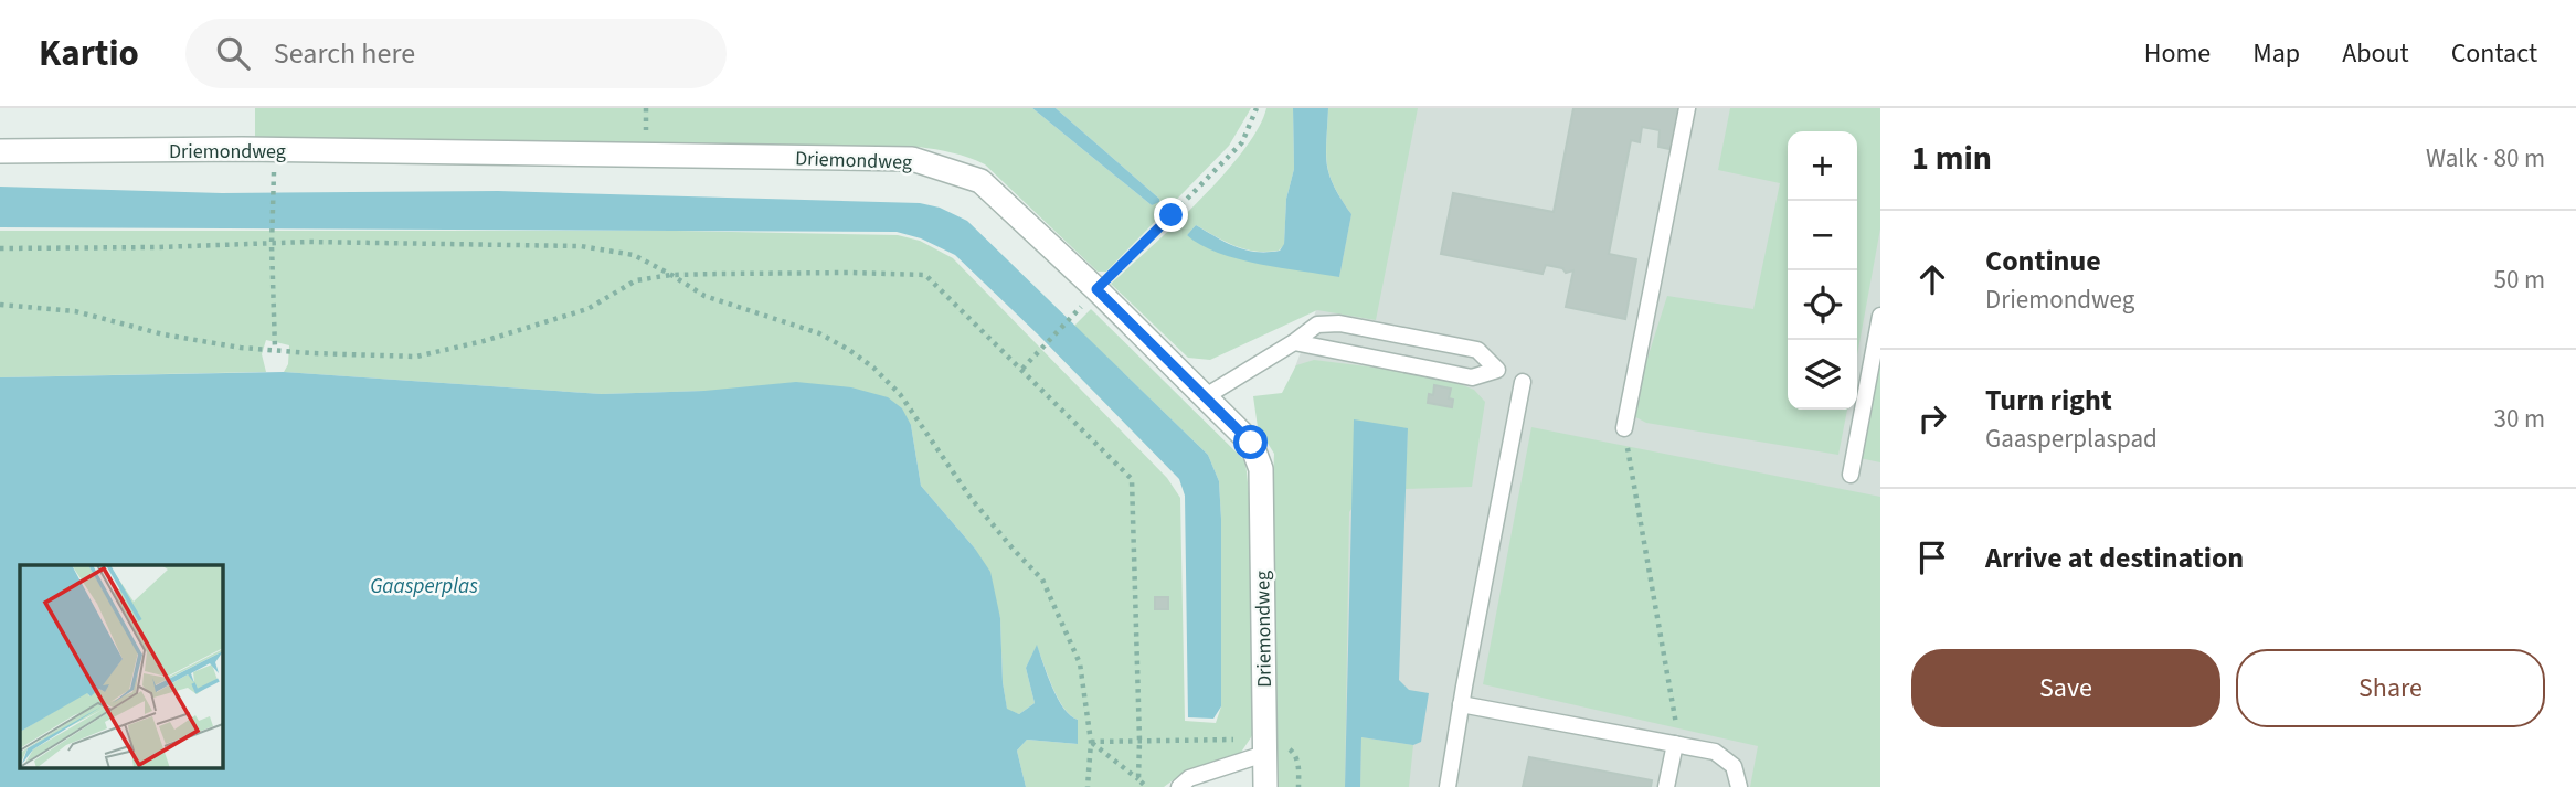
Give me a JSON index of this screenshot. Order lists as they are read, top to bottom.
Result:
{
  "streets": {
    "street": ["Driemondweg"]
  },
  "water": ["Gaasperplas"],
  "page": {
    "header": "Kartio",
    "search": "Search here",
    "nav": [
      "Home",
      "Map",
      "About",
      "Contact"
    ],
    "heading": ["1 min", "Walk · 80 m"],
    "map_buttons": ["+", "−"],
    "list": [
      ["Continue", "Driemondweg", "50 m"],
      ["Turn right", "Gaasperplaspad", "30 m"],
      "Arrive at destination"
    ],
    "buttons": ["Save", "Share"]
  }
}
